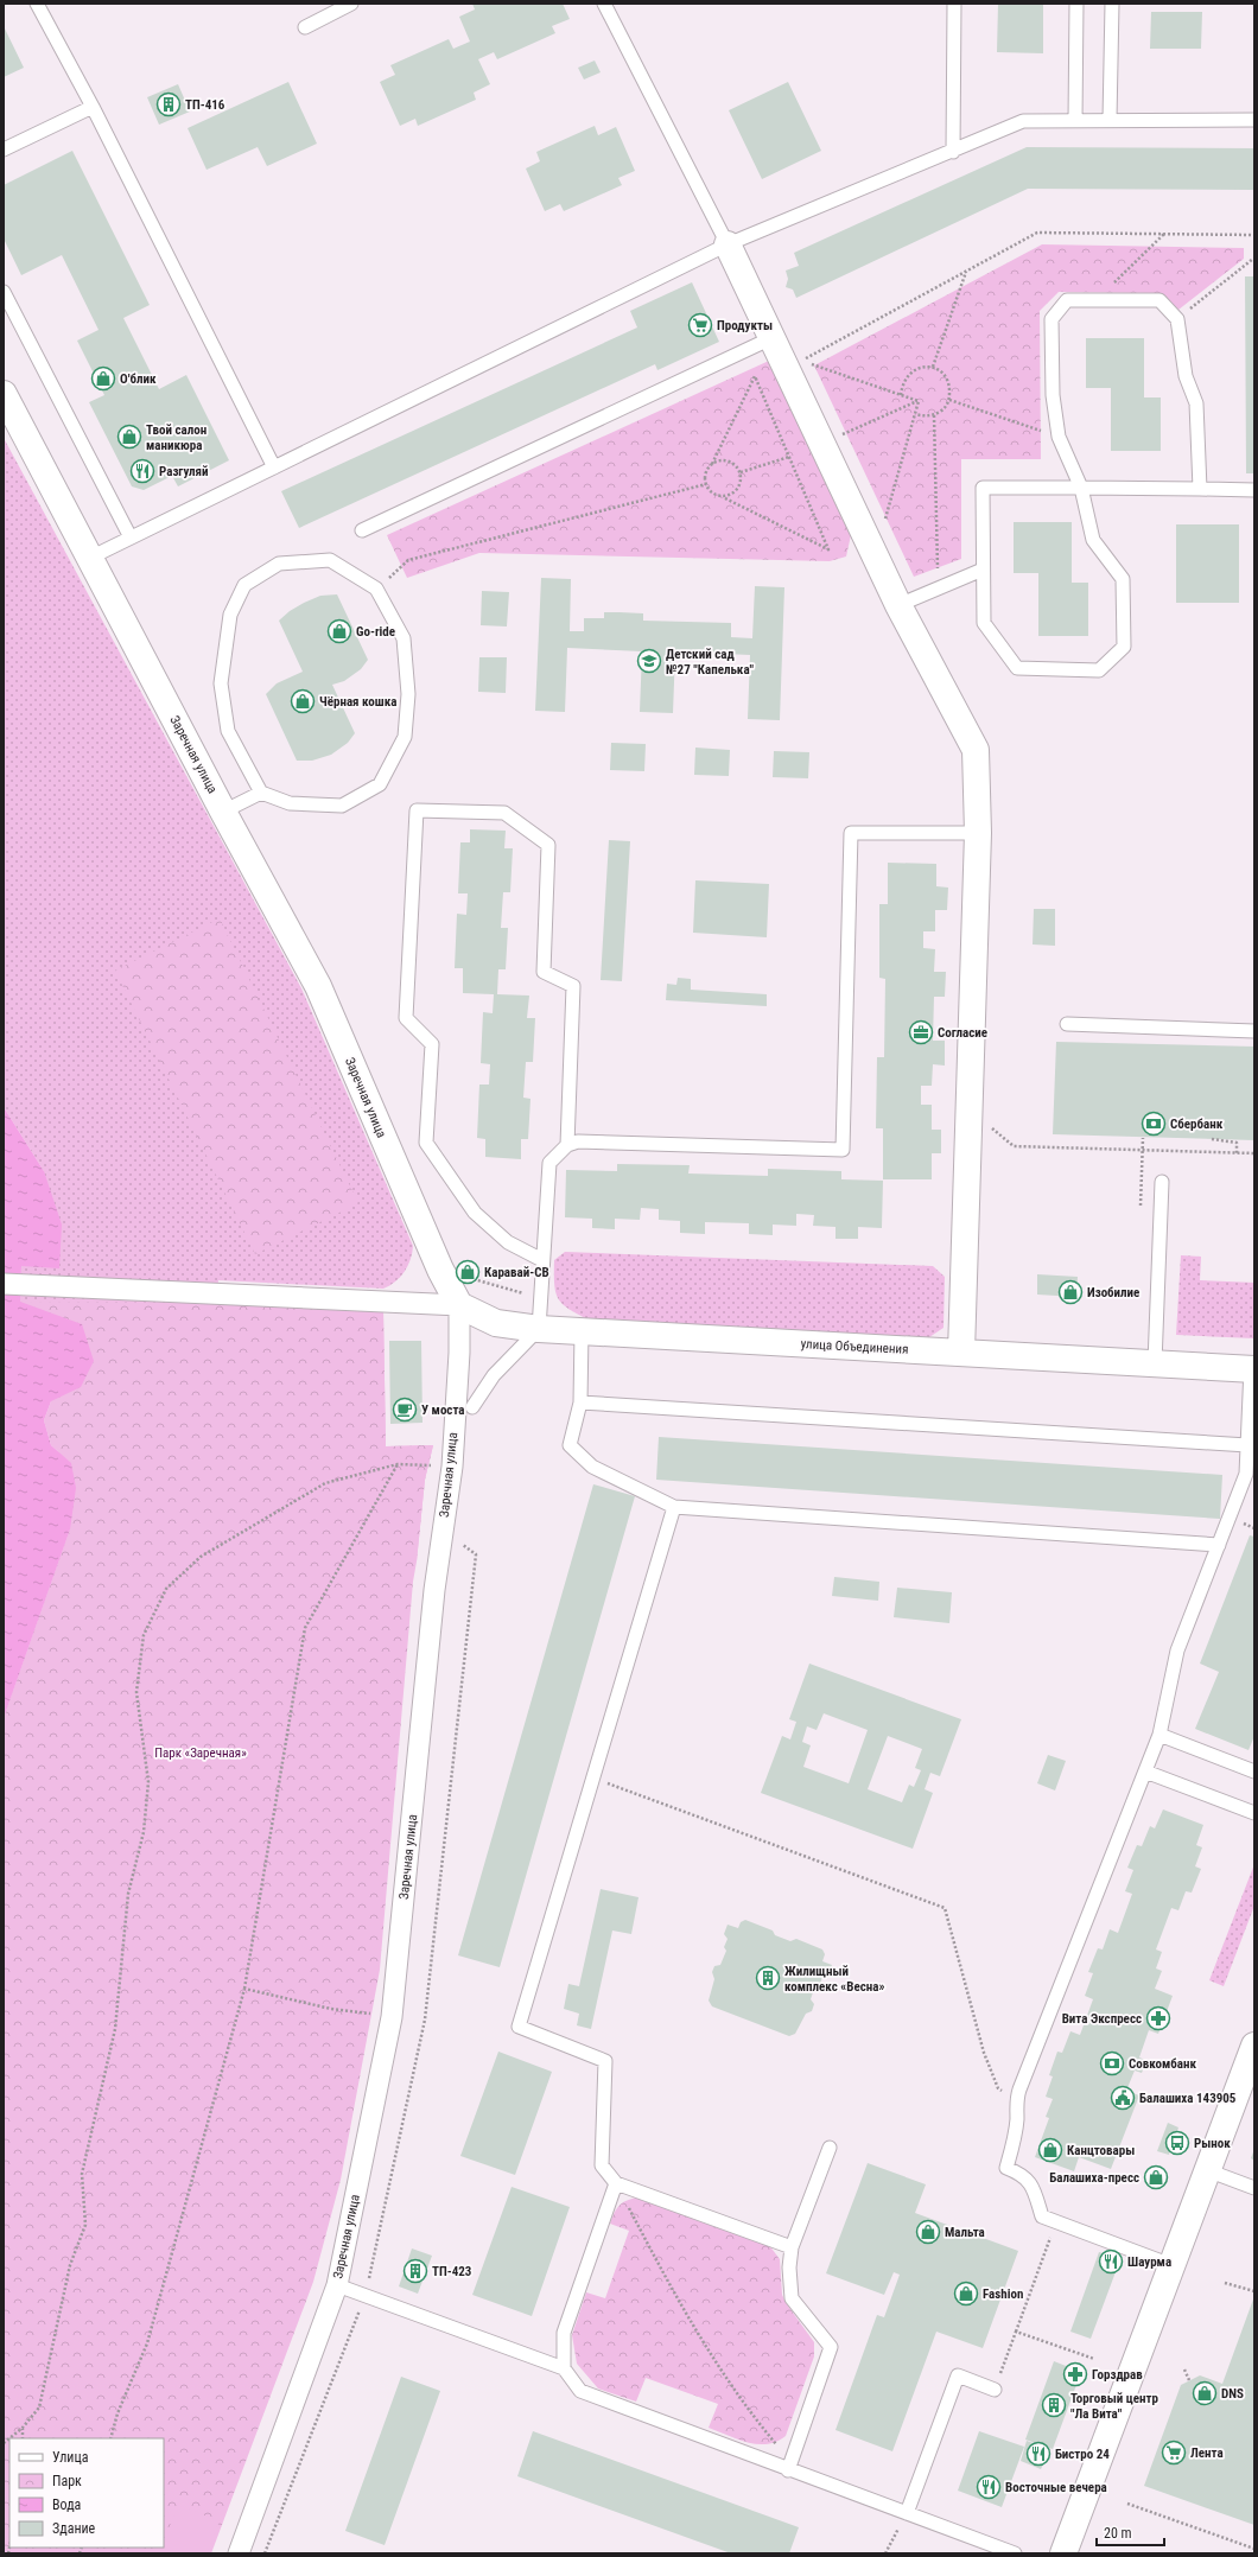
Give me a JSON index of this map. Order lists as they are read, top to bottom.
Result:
{
  "streets": {
    "street": ["Заречная улица", "улица Объединения"]
  },
  "crossings": [
    ["Заречная улица", "улица Объединения"]
  ],
  "parks": ["Парк «Заречная»"],
  "places": {
    "building": [
      "ТП-416",
      "Жилищный комплекс «Весна»",
      "ТП-423",
      "Торговый центр \"Ла Вита\""
    ],
    "supermarket": ["Продукты", "Лента"],
    "shop": [
      "О'блик",
      "Твой салон маникюра",
      "Go-ride",
      "Чёрная кошка",
      "Каравай-СВ",
      "Изобилие",
      "Канцтовары",
      "Балашиха-пресс",
      "Мальта",
      "Fashion",
      "DNS"
    ],
    "restaurant": [
      "Разгуляй",
      "Шаурма",
      "Бистро 24",
      "Восточные вечера"
    ],
    "school or university": ["Детский сад №27 \"Капелька\""],
    "office": ["Согласие"],
    "bank": ["Сбербанк", "Совкомбанк"],
    "cafe": ["У моста"],
    "pharmacy": ["Вита Экспресс", "Горздрав"],
    "public building": ["Балашиха 143905"],
    "bus stop": ["Рынок"]
  },
  "legend": [
    "Улица",
    "Парк",
    "Вода",
    "Здание"
  ],
  "scale_bar": "20 m"
}
